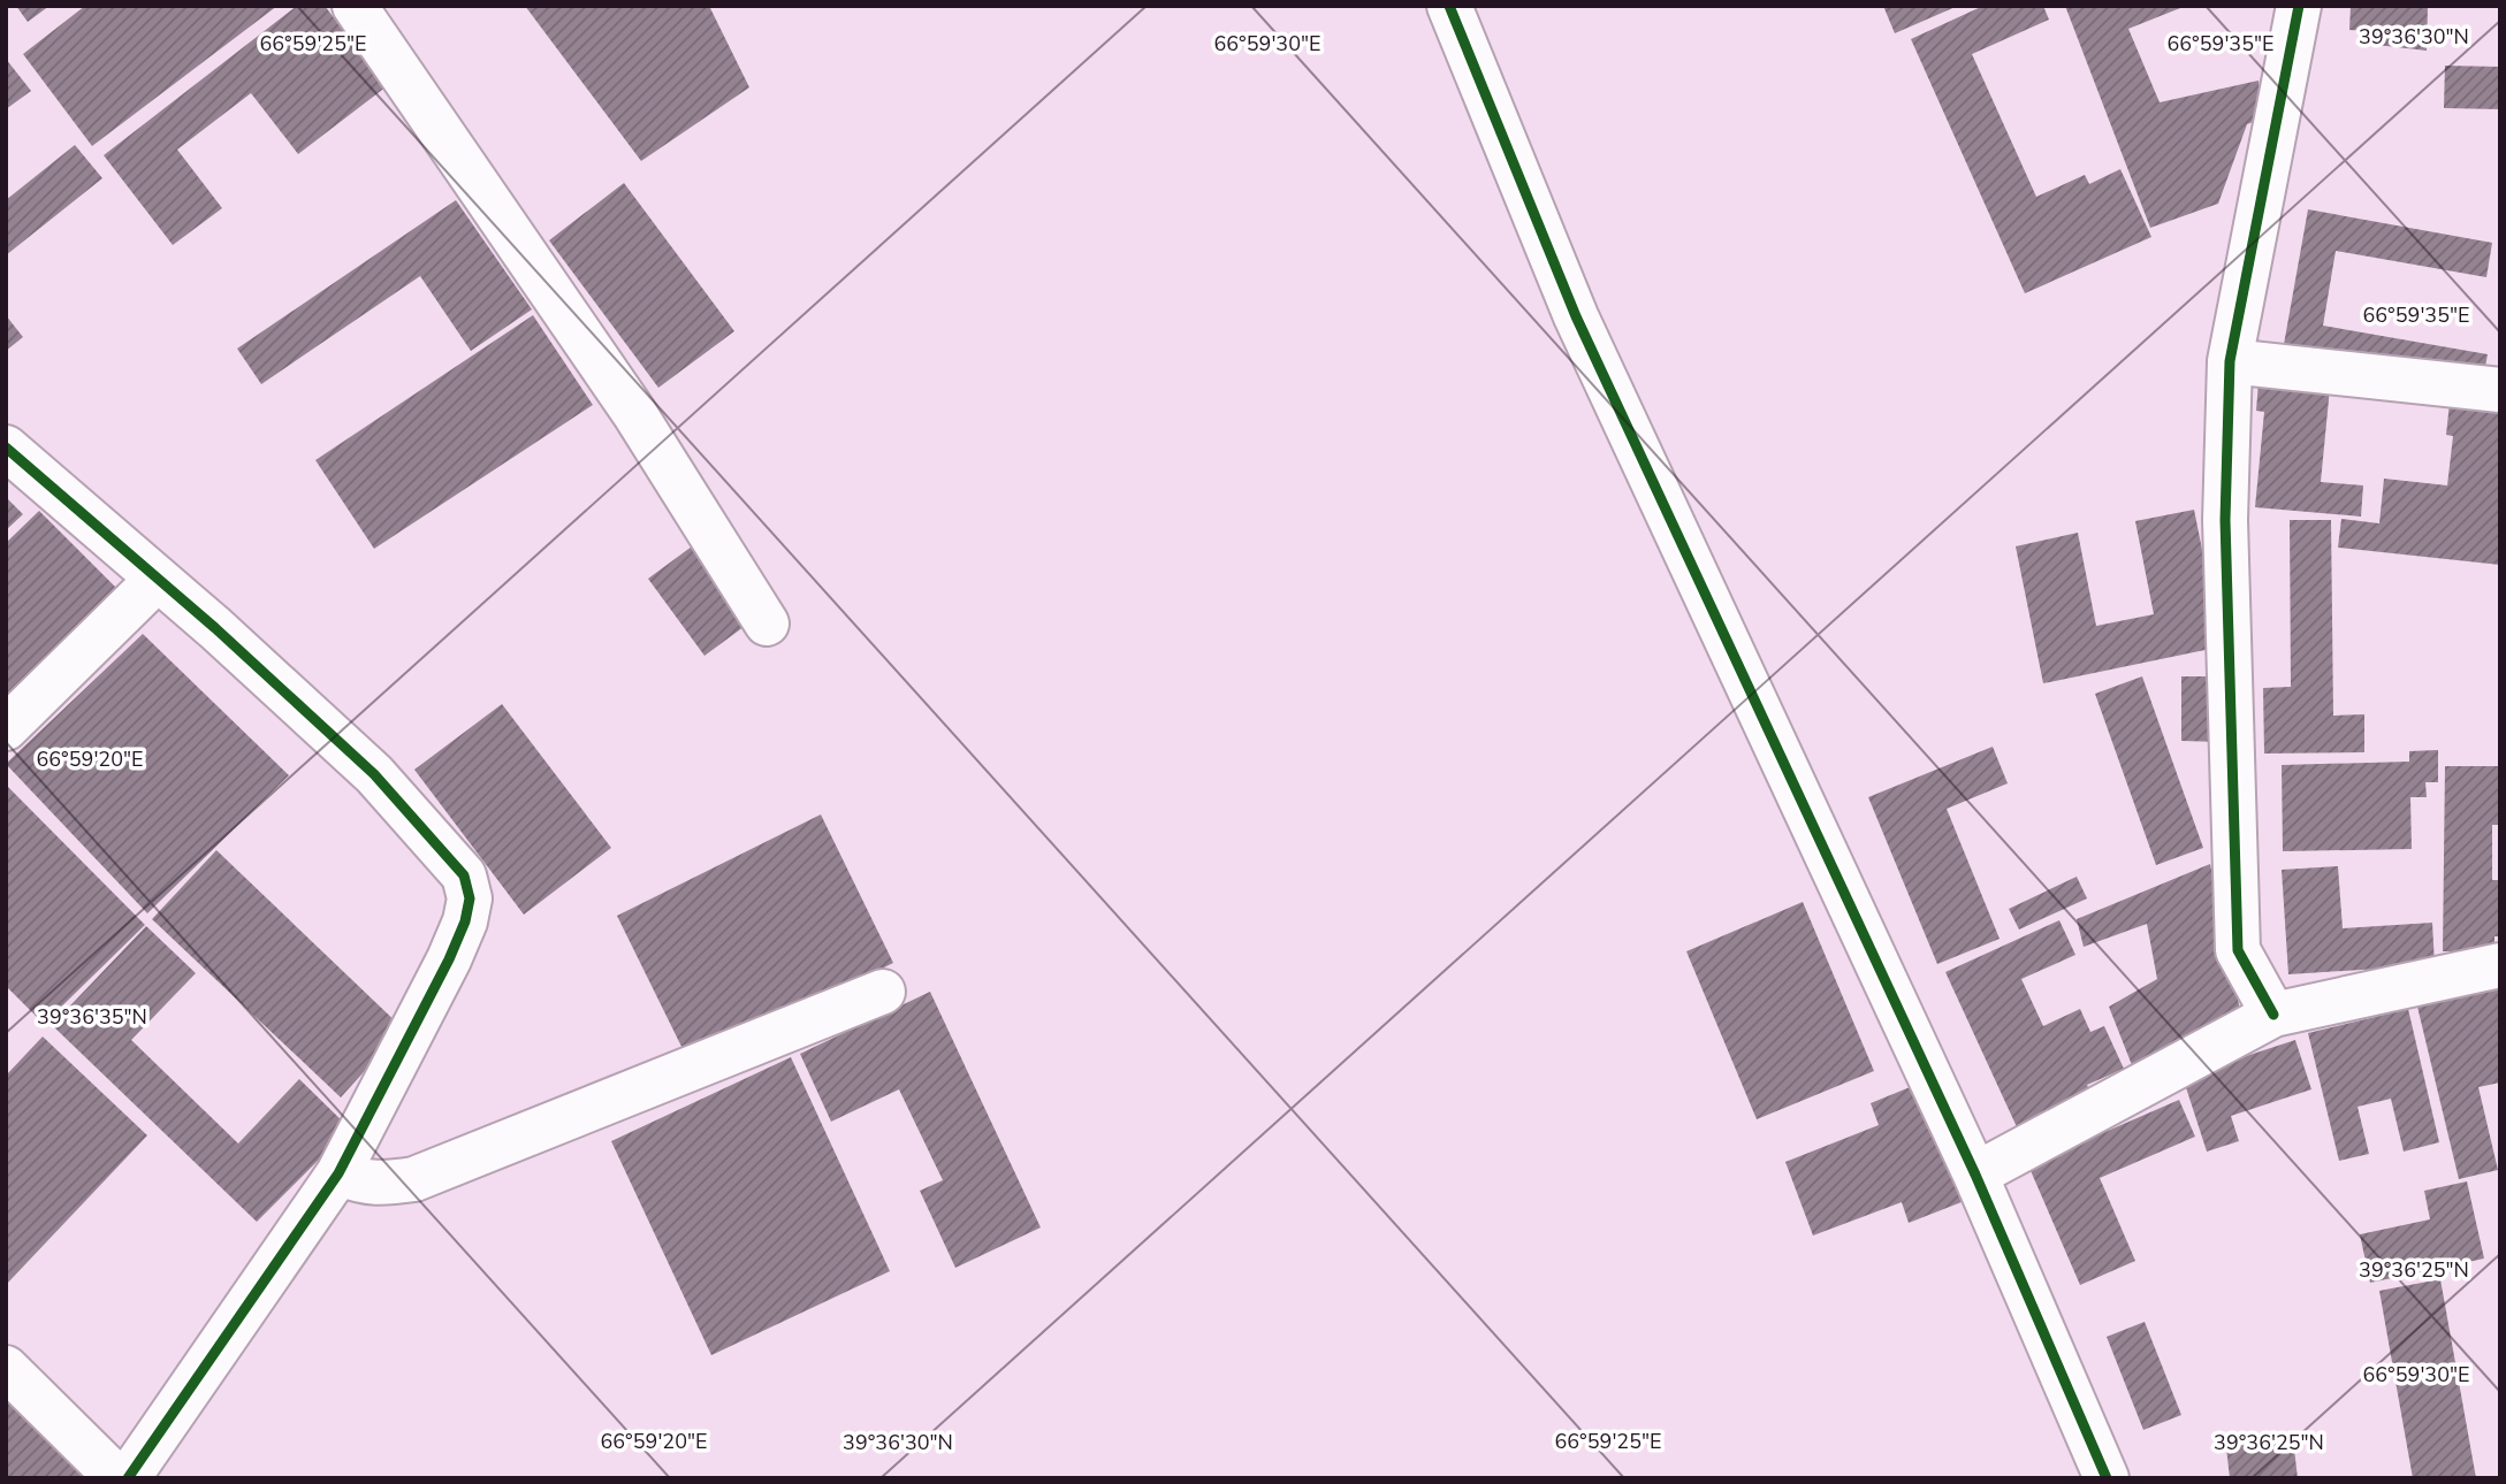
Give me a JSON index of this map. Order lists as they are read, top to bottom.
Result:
{
  "coordinates": [
    "39°36'30\"N",
    "66°59'35\"E",
    "66°59'25\"E",
    "66°59'30\"E",
    "66°59'20\"E",
    "39°36'35\"N",
    "39°36'25\"N"
  ]
}
